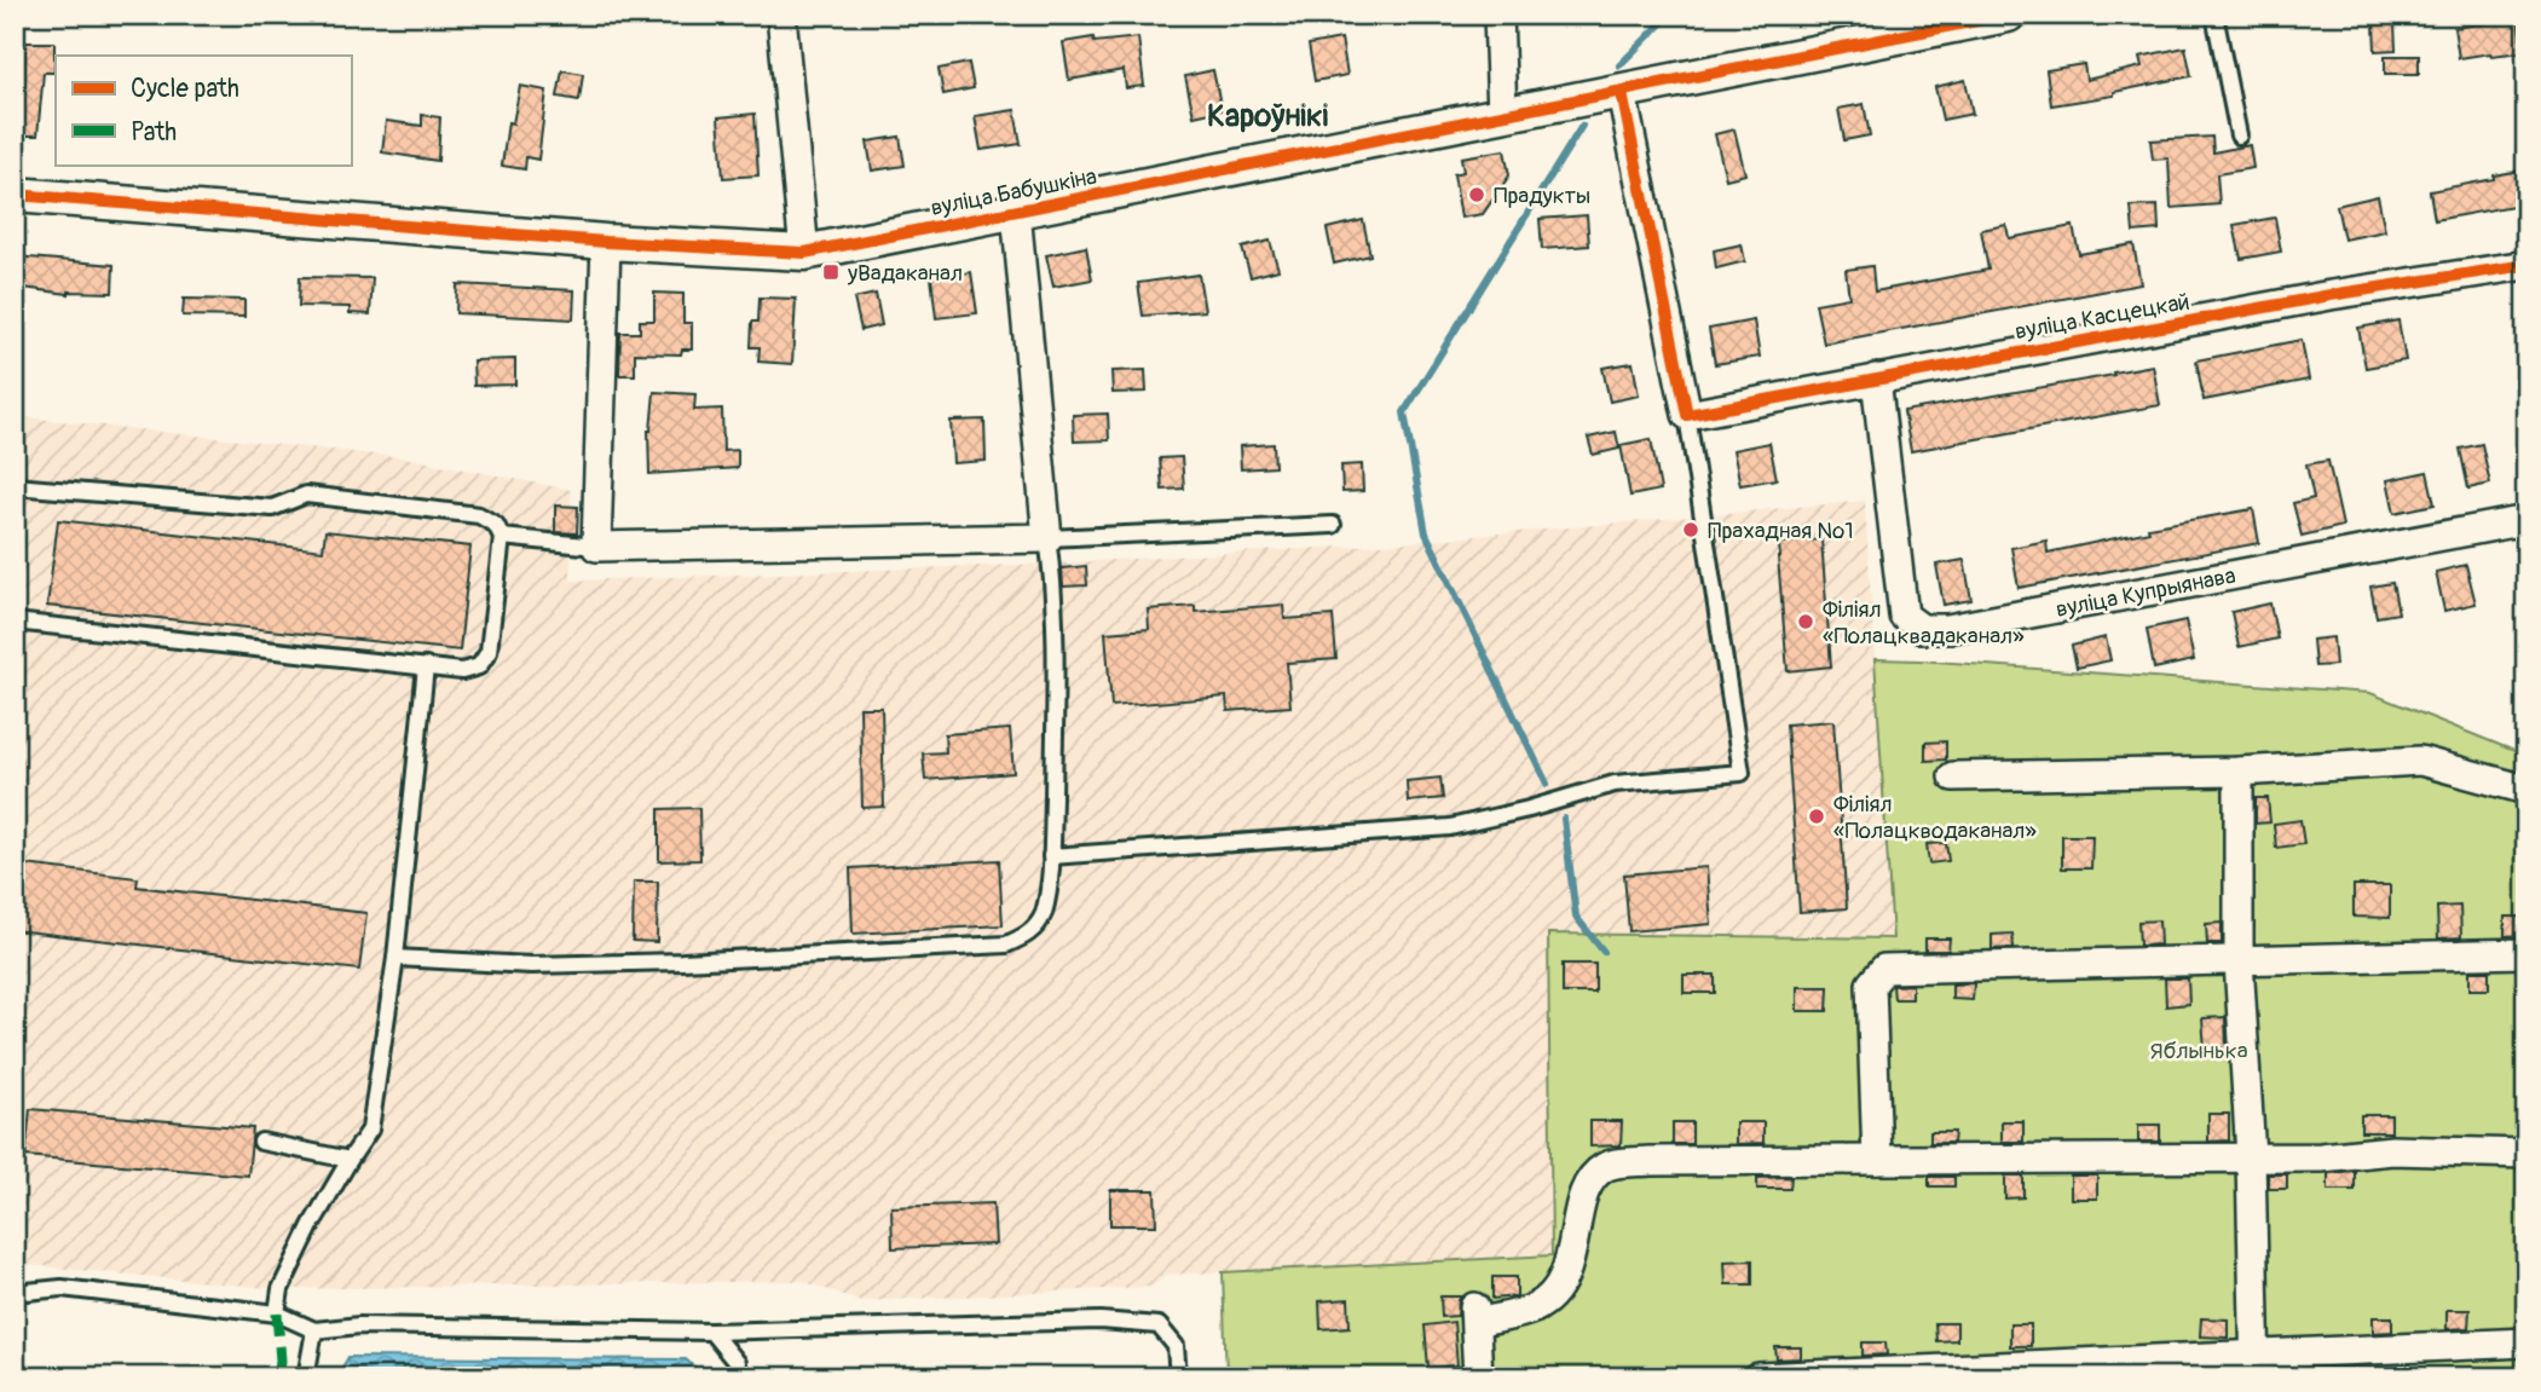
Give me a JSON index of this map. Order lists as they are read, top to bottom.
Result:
{
  "streets": {
    "street": ["вуліца Бабушкіна", "вуліца Касцецкай", "вуліца Купрыянава"]
  },
  "crossings": [
    ["вуліца Касцецкай", "вуліца Купрыянава"]
  ],
  "districts": ["Кароўнікі"],
  "parks": ["Яблынька"],
  "places": {
    "other": [
      "Прадукты",
      "Прахадная №1",
      "Філіял «Полацквадаканал»",
      "Філіял «Полацкводаканал»"
    ],
    "transit": ["уВадаканал"]
  },
  "legend": ["Cycle path", "Path"]
}
